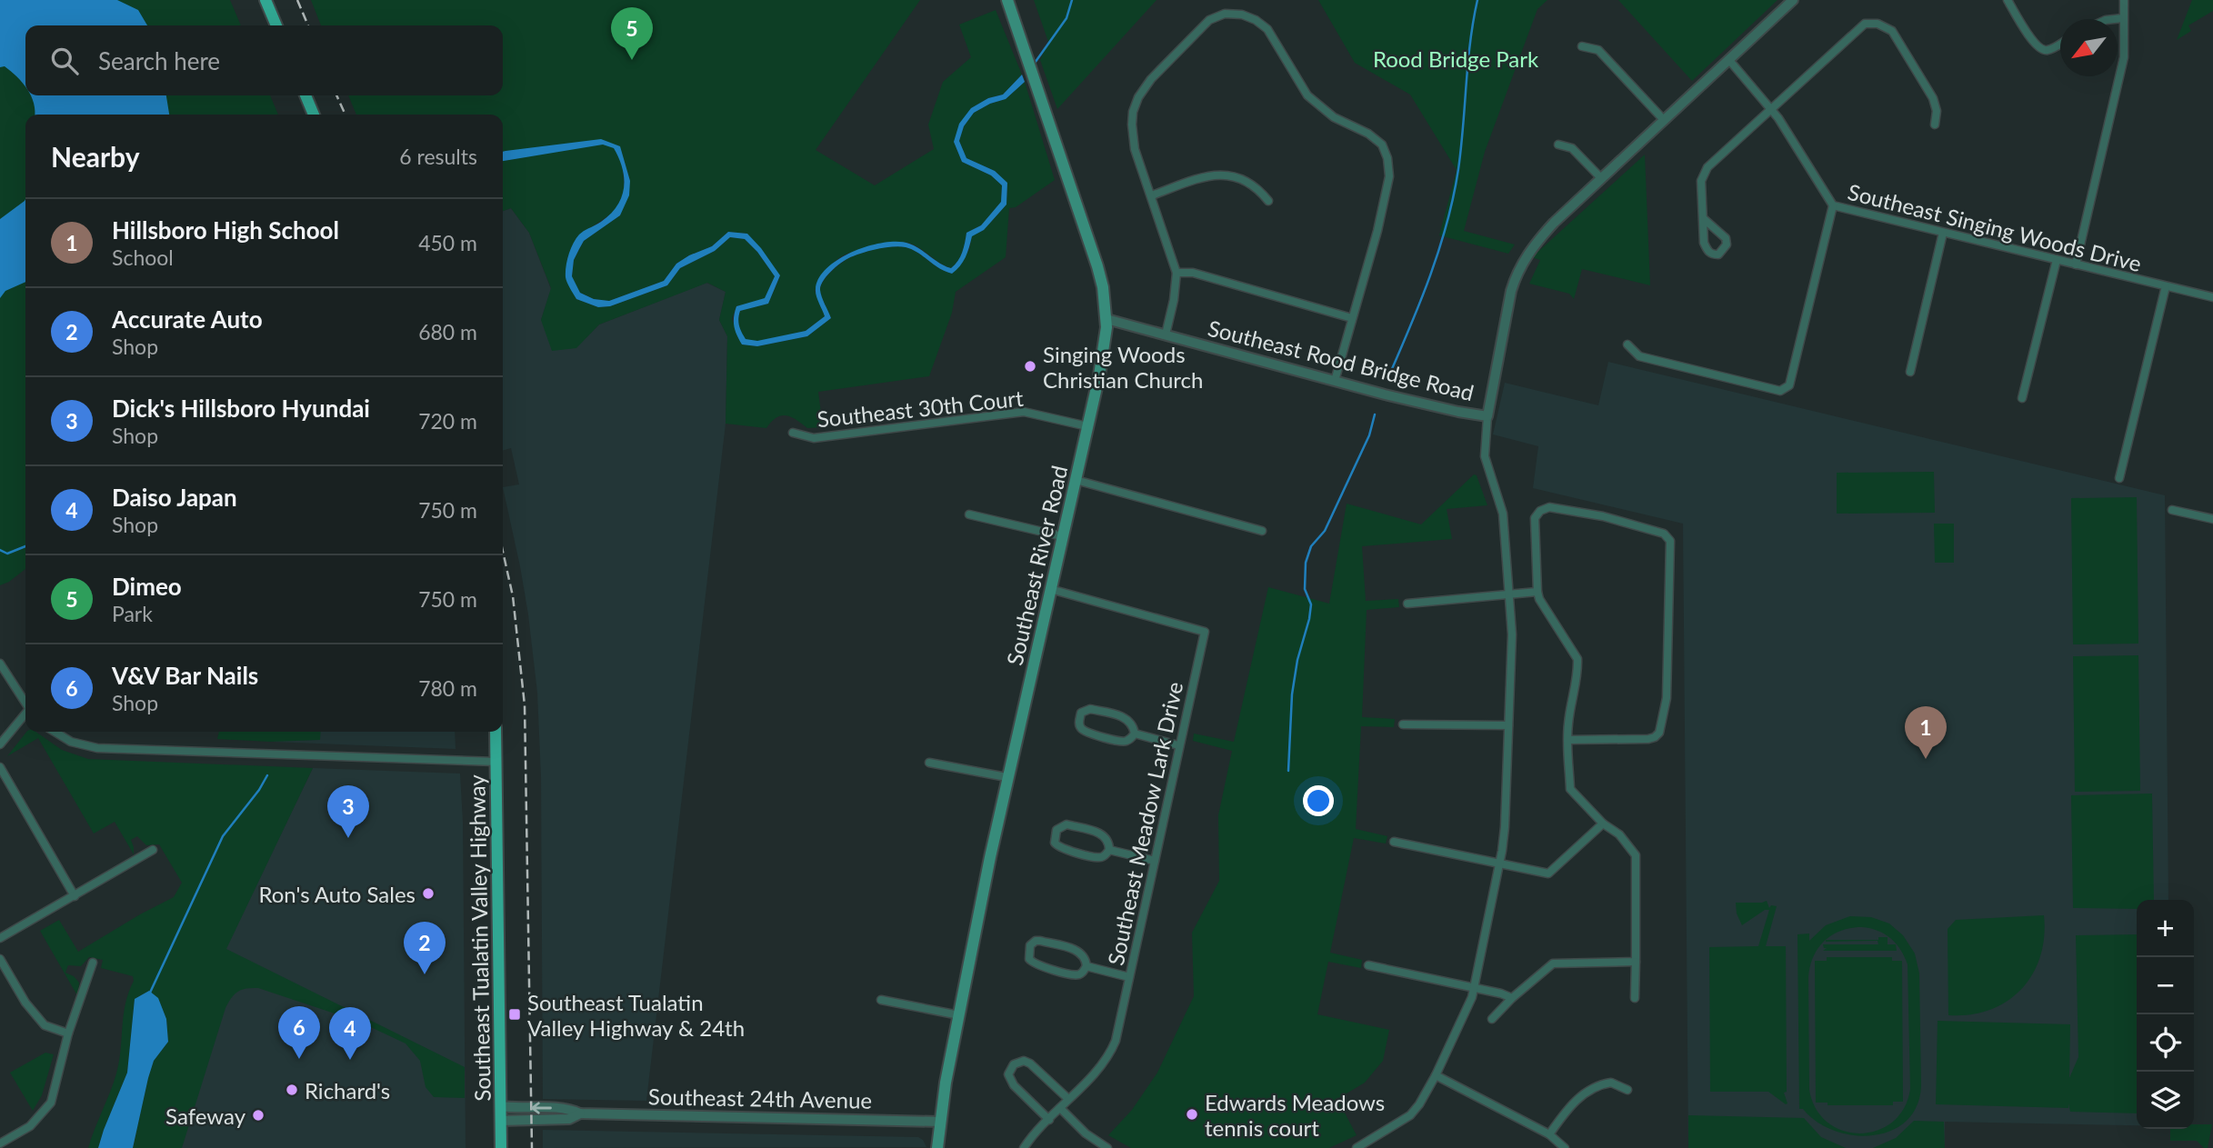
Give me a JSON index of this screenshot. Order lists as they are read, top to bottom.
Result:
{
  "streets": {
    "main road": ["Southeast River Road", "Southeast Tualatin Valley Highway"],
    "street": [
      "Southeast Singing Woods Drive",
      "Southeast Rood Bridge Road",
      "Southeast 30th Court",
      "Southeast Meadow Lark Drive",
      "Southeast 24th Avenue"
    ]
  },
  "crossings": [
    ["Southeast Singing Woods Drive", "Southeast Rood Bridge Road"],
    ["Southeast Rood Bridge Road", "Southeast River Road"],
    ["Southeast 30th Court", "Southeast River Road"],
    ["Southeast River Road", "Southeast Meadow Lark Drive"],
    ["Southeast River Road", "Southeast 24th Avenue"],
    ["Southeast Tualatin Valley Highway", "Southeast 24th Avenue"]
  ],
  "parks": ["Rood Bridge Park"],
  "places": {
    "other": [
      "Singing Woods Christian Church",
      "Ron's Auto Sales",
      "Richard's",
      "Edwards Meadows tennis court",
      "Safeway"
    ],
    "transit": ["Southeast Tualatin Valley Highway & 24th"]
  },
  "north": "bottom left",
  "page": {
    "pins": [
      "5",
      "1",
      "3",
      "2",
      "6",
      "4"
    ],
    "search": "Search here",
    "heading": ["Nearby", "6 results"],
    "list": [
      {
        "mark": "1",
        "name": "Hillsboro High School",
        "note": "School",
        "value": "450 m"
      },
      {
        "mark": "2",
        "name": "Accurate Auto",
        "note": "Shop",
        "value": "680 m"
      },
      {
        "mark": "3",
        "name": "Dick's Hillsboro Hyundai",
        "note": "Shop",
        "value": "720 m"
      },
      {
        "mark": "4",
        "name": "Daiso Japan",
        "note": "Shop",
        "value": "750 m"
      },
      {
        "mark": "5",
        "name": "Dimeo",
        "note": "Park",
        "value": "750 m"
      },
      {
        "mark": "6",
        "name": "V&V Bar Nails",
        "note": "Shop",
        "value": "780 m"
      }
    ],
    "map_buttons": ["+", "−"]
  }
}
